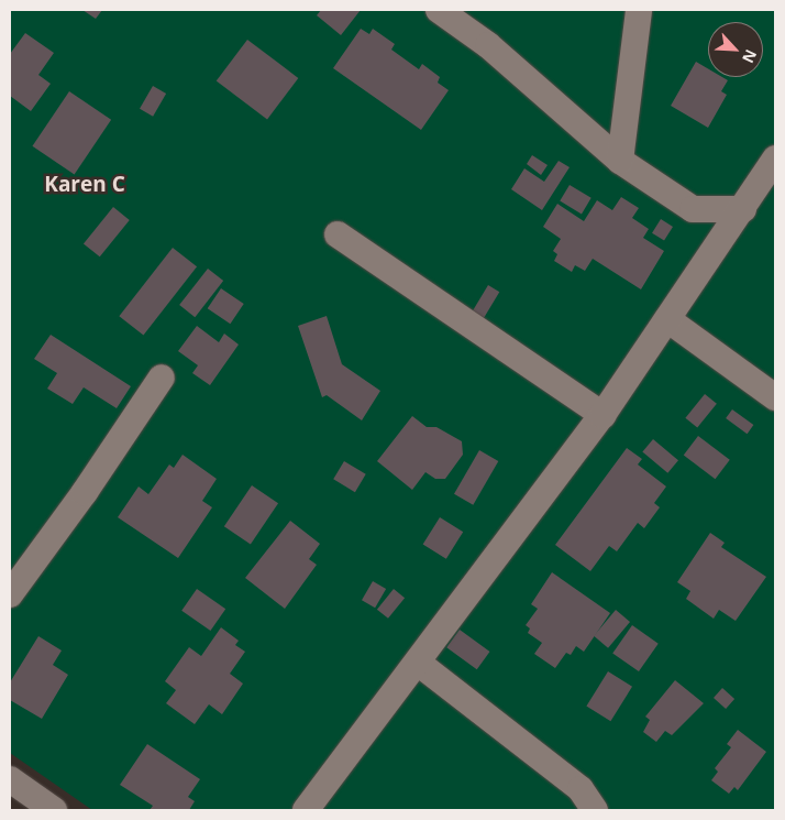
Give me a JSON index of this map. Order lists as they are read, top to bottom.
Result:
{
  "districts": ["Karen C"],
  "north": "bottom right"
}
